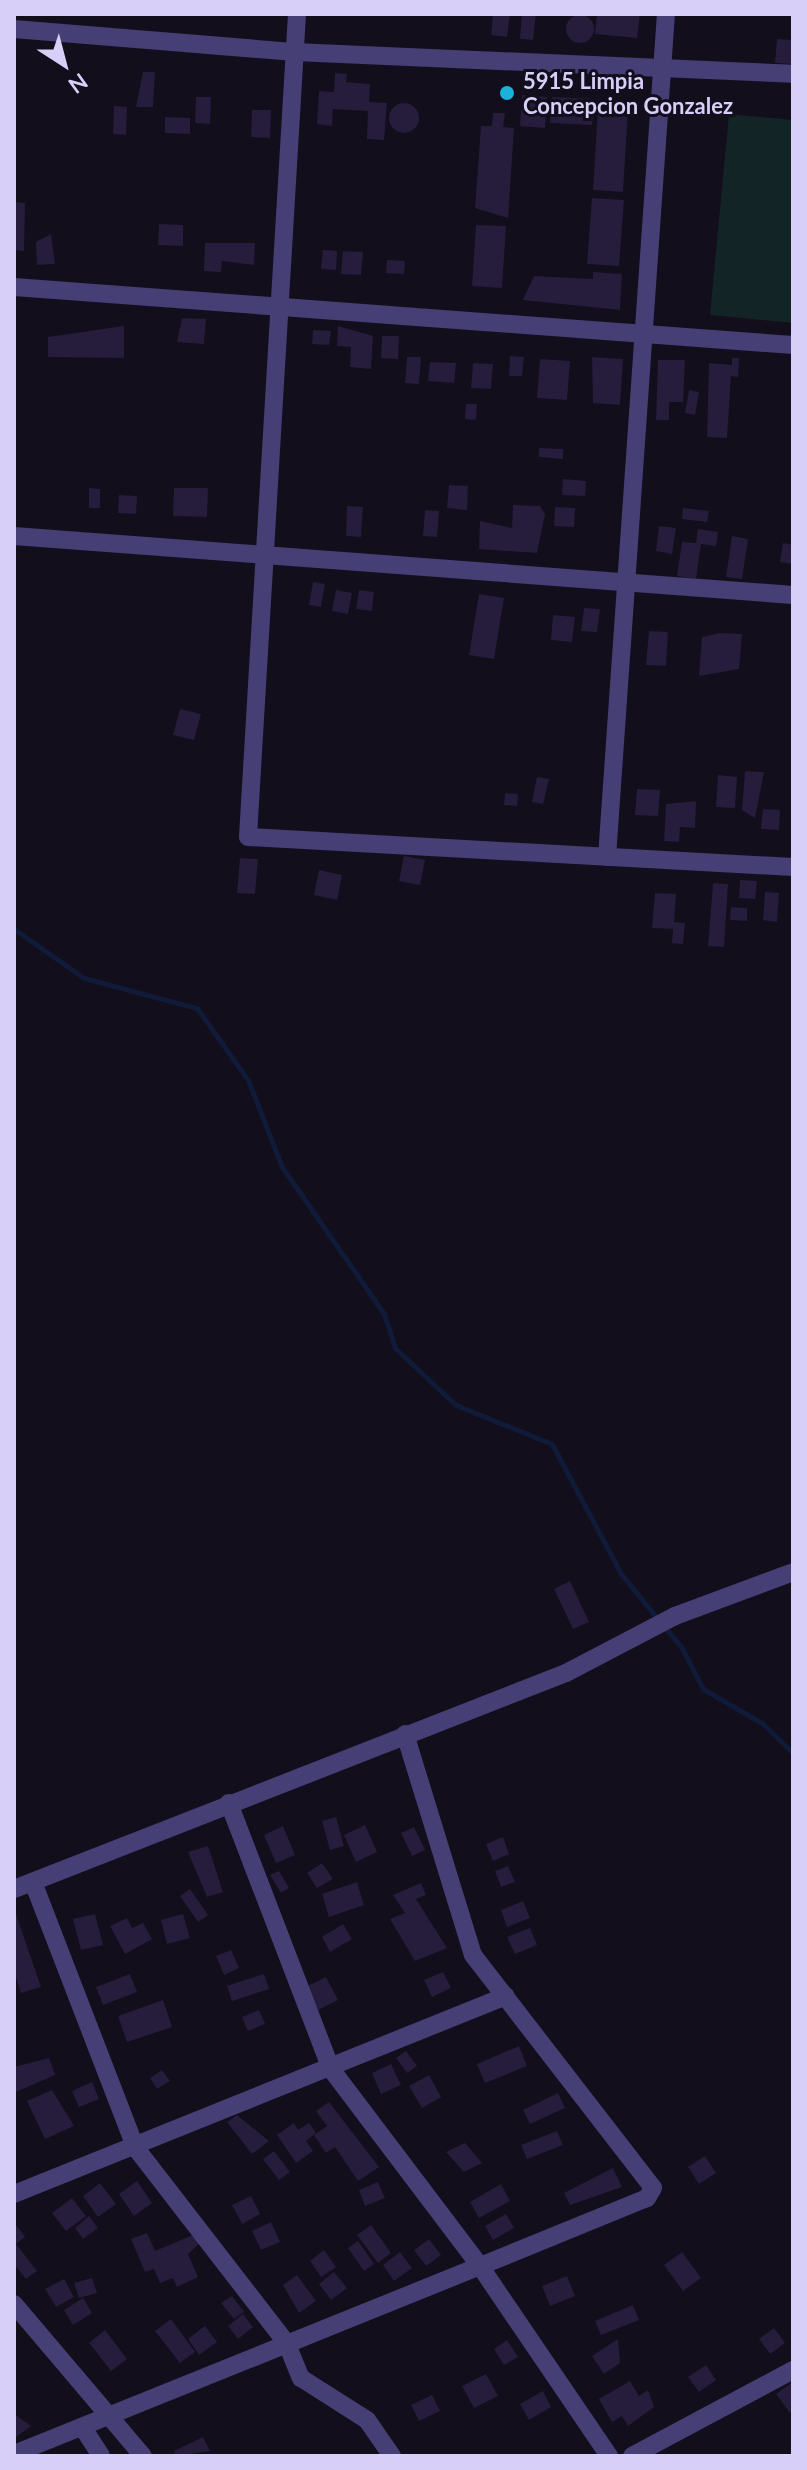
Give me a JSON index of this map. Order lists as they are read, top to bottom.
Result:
{
  "places": ["5915 Limpia Concepcion Gonzalez"],
  "north": "bottom right"
}
